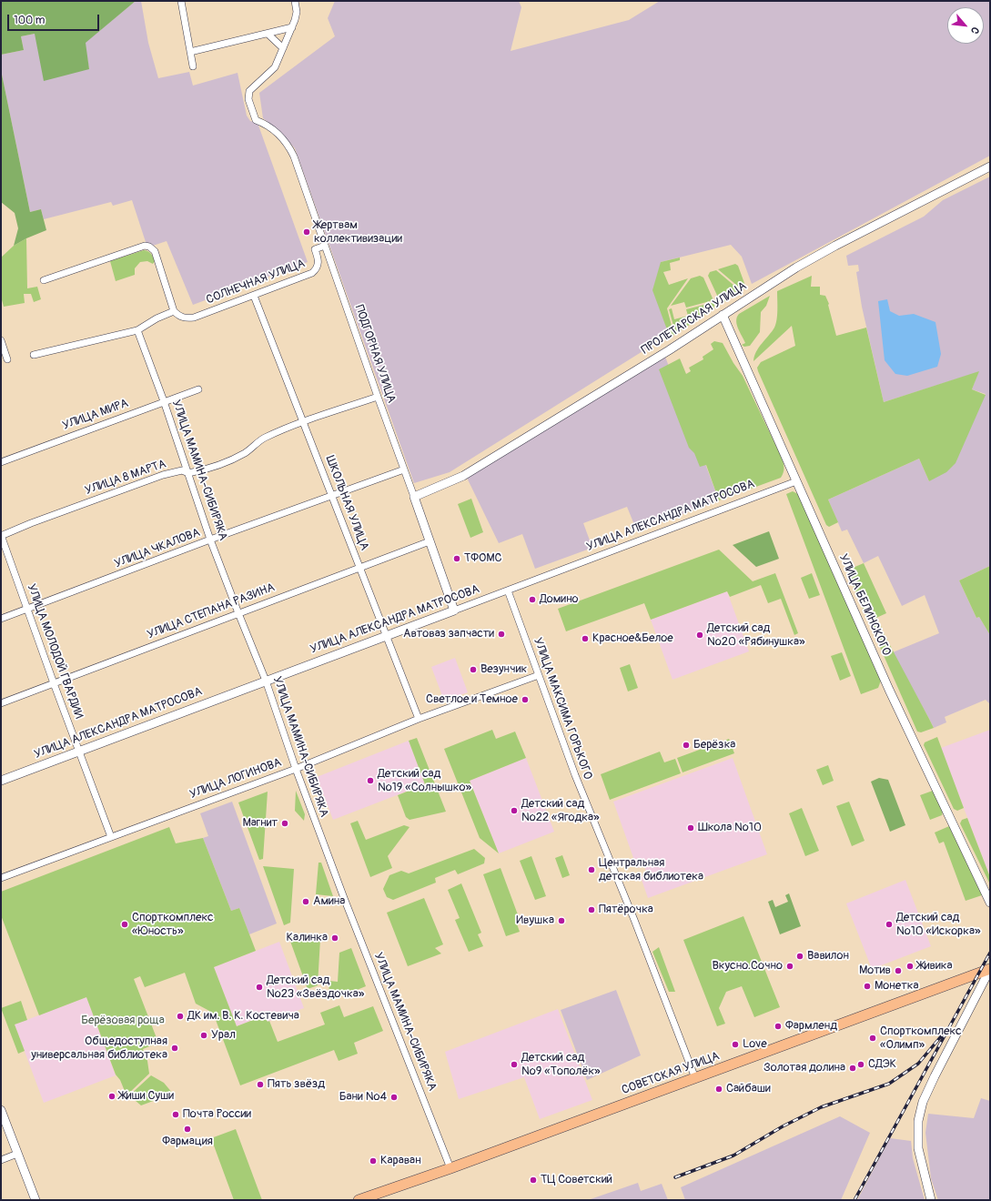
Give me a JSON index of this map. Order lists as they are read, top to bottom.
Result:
{
  "streets": {
    "main road": ["СОВЕТСКАЯ УЛИЦА"],
    "street": [
      "СОЛНЕЧНАЯ УЛИЦА",
      "ПРОЛЕТАРСКАЯ УЛИЦА",
      "ПОДГОРНАЯ УЛИЦА",
      "УЛИЦА МИРА",
      "УЛИЦА МАМИНА-СИБИРЯКА",
      "УЛИЦА 8 МАРТА",
      "ШКОЛЬНАЯ УЛИЦА",
      "УЛИЦА АЛЕКСАНДРА МАТРОСОВА",
      "УЛИЦА ЧКАЛОВА",
      "УЛИЦА БЕЛИНСКОГО",
      "УЛИЦА СТЕПАНА РАЗИНА",
      "УЛИЦА МОЛОДОЙ ГВАРДИИ",
      "УЛИЦА МАКСИМА ГОРЬКОГО",
      "УЛИЦА ЛОГИНОВА"
    ]
  },
  "crossings": [
    ["СОЛНЕЧНАЯ УЛИЦА", "ПОДГОРНАЯ УЛИЦА"],
    ["СОЛНЕЧНАЯ УЛИЦА", "ШКОЛЬНАЯ УЛИЦА"],
    ["ПРОЛЕТАРСКАЯ УЛИЦА", "ПОДГОРНАЯ УЛИЦА"],
    ["ПРОЛЕТАРСКАЯ УЛИЦА", "УЛИЦА БЕЛИНСКОГО"],
    ["ПОДГОРНАЯ УЛИЦА", "УЛИЦА 8 МАРТА"],
    ["ПОДГОРНАЯ УЛИЦА", "УЛИЦА АЛЕКСАНДРА МАТРОСОВА"],
    ["ПОДГОРНАЯ УЛИЦА", "УЛИЦА ЧКАЛОВА"],
    ["ПОДГОРНАЯ УЛИЦА", "УЛИЦА СТЕПАНА РАЗИНА"],
    ["УЛИЦА МИРА", "УЛИЦА МАМИНА-СИБИРЯКА"],
    ["УЛИЦА МАМИНА-СИБИРЯКА", "УЛИЦА 8 МАРТА"],
    ["УЛИЦА МАМИНА-СИБИРЯКА", "УЛИЦА АЛЕКСАНДРА МАТРОСОВА"],
    ["УЛИЦА МАМИНА-СИБИРЯКА", "УЛИЦА ЧКАЛОВА"],
    ["УЛИЦА МАМИНА-СИБИРЯКА", "УЛИЦА СТЕПАНА РАЗИНА"],
    ["УЛИЦА МАМИНА-СИБИРЯКА", "УЛИЦА ЛОГИНОВА"],
    ["УЛИЦА МАМИНА-СИБИРЯКА", "СОВЕТСКАЯ УЛИЦА"],
    ["УЛИЦА 8 МАРТА", "ШКОЛЬНАЯ УЛИЦА"],
    ["УЛИЦА 8 МАРТА", "УЛИЦА МОЛОДОЙ ГВАРДИИ"],
    ["ШКОЛЬНАЯ УЛИЦА", "УЛИЦА АЛЕКСАНДРА МАТРОСОВА"],
    ["ШКОЛЬНАЯ УЛИЦА", "УЛИЦА ЧКАЛОВА"],
    ["ШКОЛЬНАЯ УЛИЦА", "УЛИЦА СТЕПАНА РАЗИНА"],
    ["ШКОЛЬНАЯ УЛИЦА", "УЛИЦА ЛОГИНОВА"],
    ["УЛИЦА АЛЕКСАНДРА МАТРОСОВА", "УЛИЦА БЕЛИНСКОГО"],
    ["УЛИЦА АЛЕКСАНДРА МАТРОСОВА", "УЛИЦА МОЛОДОЙ ГВАРДИИ"],
    ["УЛИЦА АЛЕКСАНДРА МАТРОСОВА", "УЛИЦА МАКСИМА ГОРЬКОГО"],
    ["УЛИЦА ЧКАЛОВА", "УЛИЦА МОЛОДОЙ ГВАРДИИ"],
    ["УЛИЦА СТЕПАНА РАЗИНА", "УЛИЦА МОЛОДОЙ ГВАРДИИ"],
    ["УЛИЦА МОЛОДОЙ ГВАРДИИ", "УЛИЦА ЛОГИНОВА"],
    ["УЛИЦА МАКСИМА ГОРЬКОГО", "УЛИЦА ЛОГИНОВА"],
    ["УЛИЦА МАКСИМА ГОРЬКОГО", "СОВЕТСКАЯ УЛИЦА"]
  ],
  "parks": ["Берёзовая роща"],
  "places": [
    "Жертвам коллективизации",
    "ТФОМС",
    "Домино",
    "Автоваз запчасти",
    "Детский сад №20 «Рябинушка»",
    "Красное&Белое",
    "Везунчик",
    "Светлое и Темное",
    "Берёзка",
    "Детский сад №19 «Солнышко»",
    "Детский сад №22 «Ягодка»",
    "Магнит",
    "Школа №10",
    "Центральная детская библиотека",
    "Амина",
    "Пятёрочка",
    "Ивушка",
    "Спорткомплекс «Юность»",
    "Детский сад №10 «Искорка»",
    "Калинка",
    "Вавилон",
    "Вкусно.Сочно",
    "Живика",
    "Мотив",
    "Монетка",
    "Детский сад №23 «Звёздочка»",
    "ДК им. В. К. Костевича",
    "Фармленд",
    "Урал",
    "Спорткомплекс «Олимп»",
    "Love",
    "Общедоступная универсальная библиотека",
    "Детский сад №9 «Тополёк»",
    "СДЭК",
    "Золотая долина",
    "Пять звёзд",
    "Сайбаши",
    "Жиши Суши",
    "Бани №4",
    "Почта России",
    "Фармация",
    "Караван",
    "ТЦ Советский"
  ],
  "scale_bar": "100 m",
  "north": "bottom right"
}
